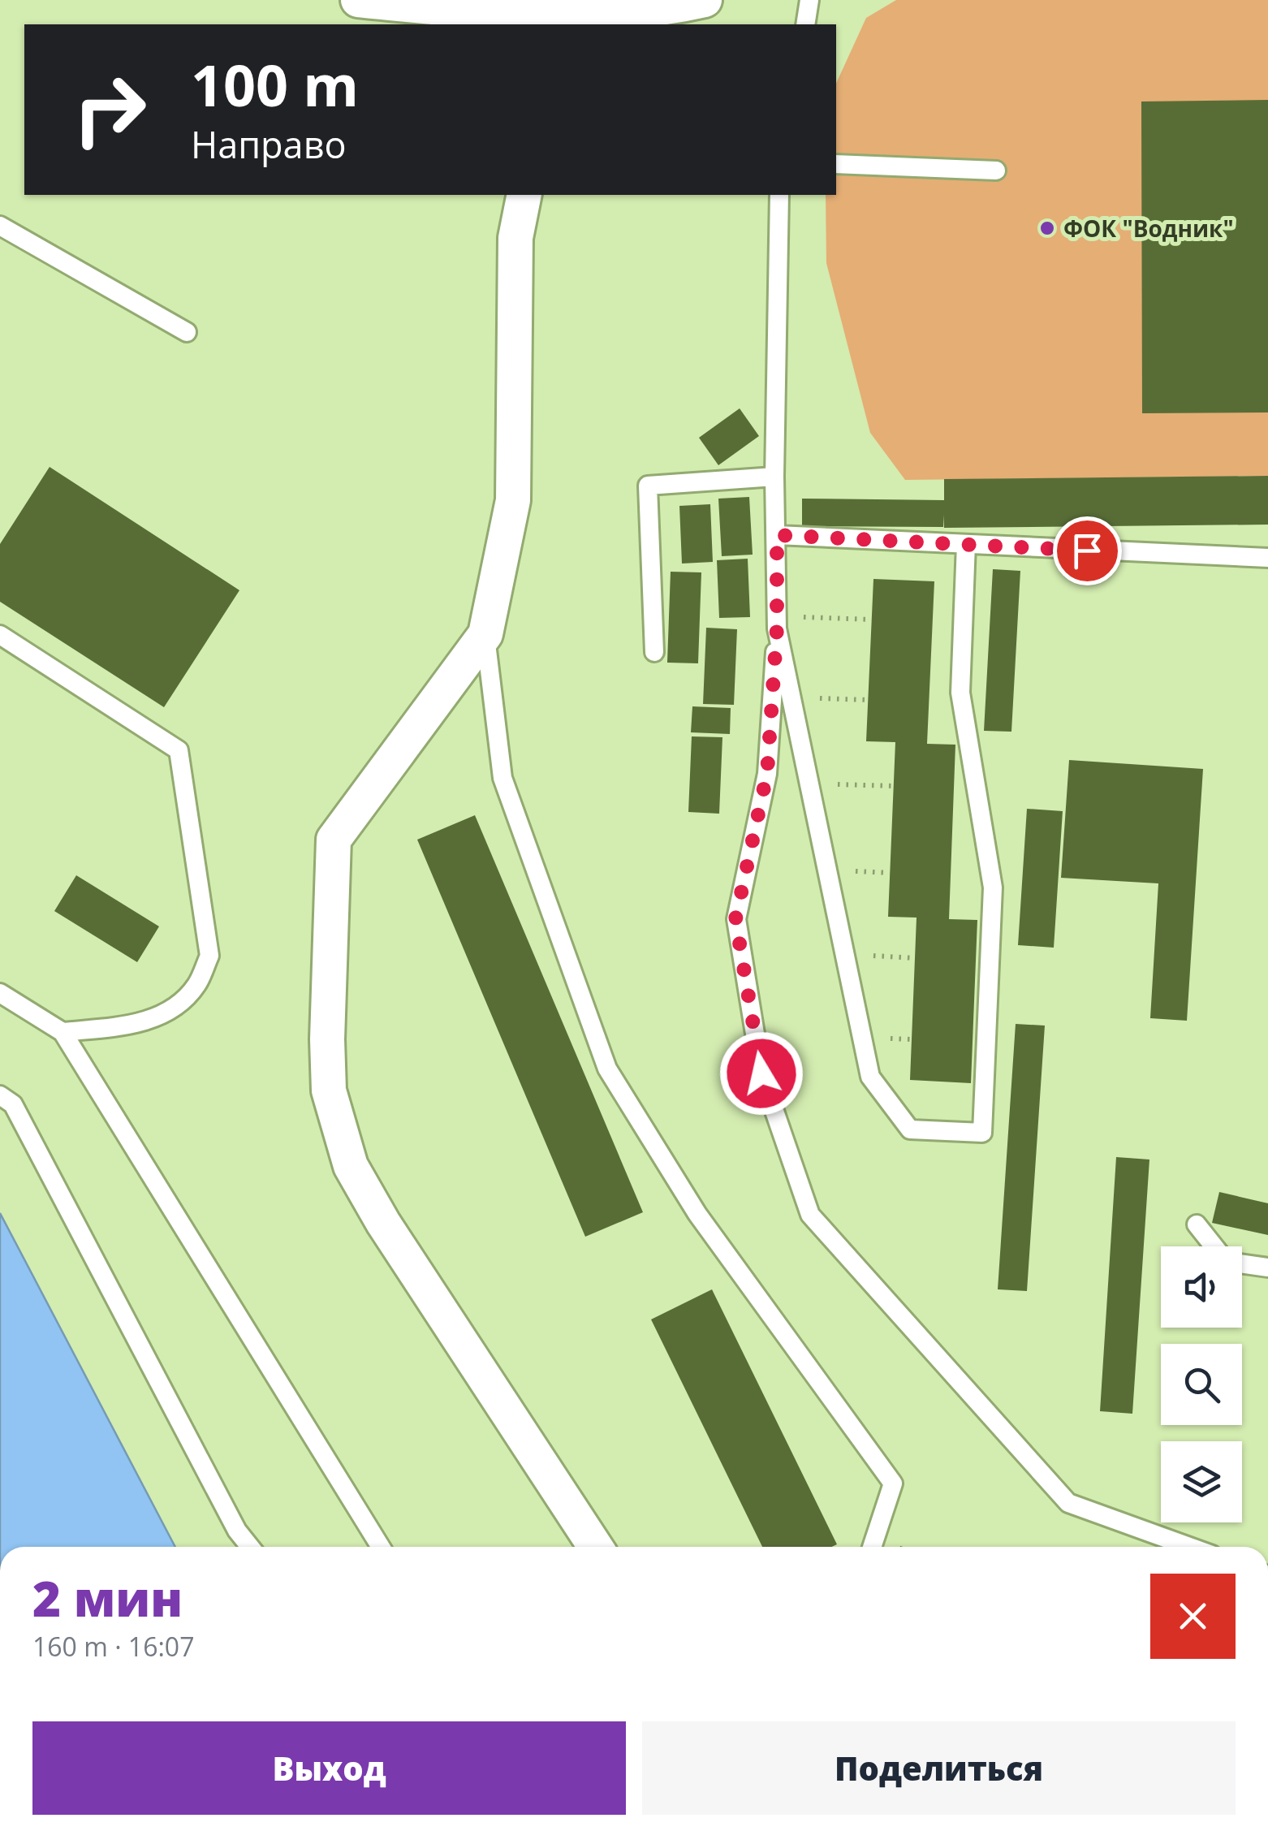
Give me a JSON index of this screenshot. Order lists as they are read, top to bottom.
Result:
{
  "places": ["ФОК \"Водник\""],
  "page": {
    "turn": ["100 m", "Направо"],
    "heading": ["2 мин", "160 m · 16:07"],
    "buttons": ["Выход", "Поделиться"]
  }
}
